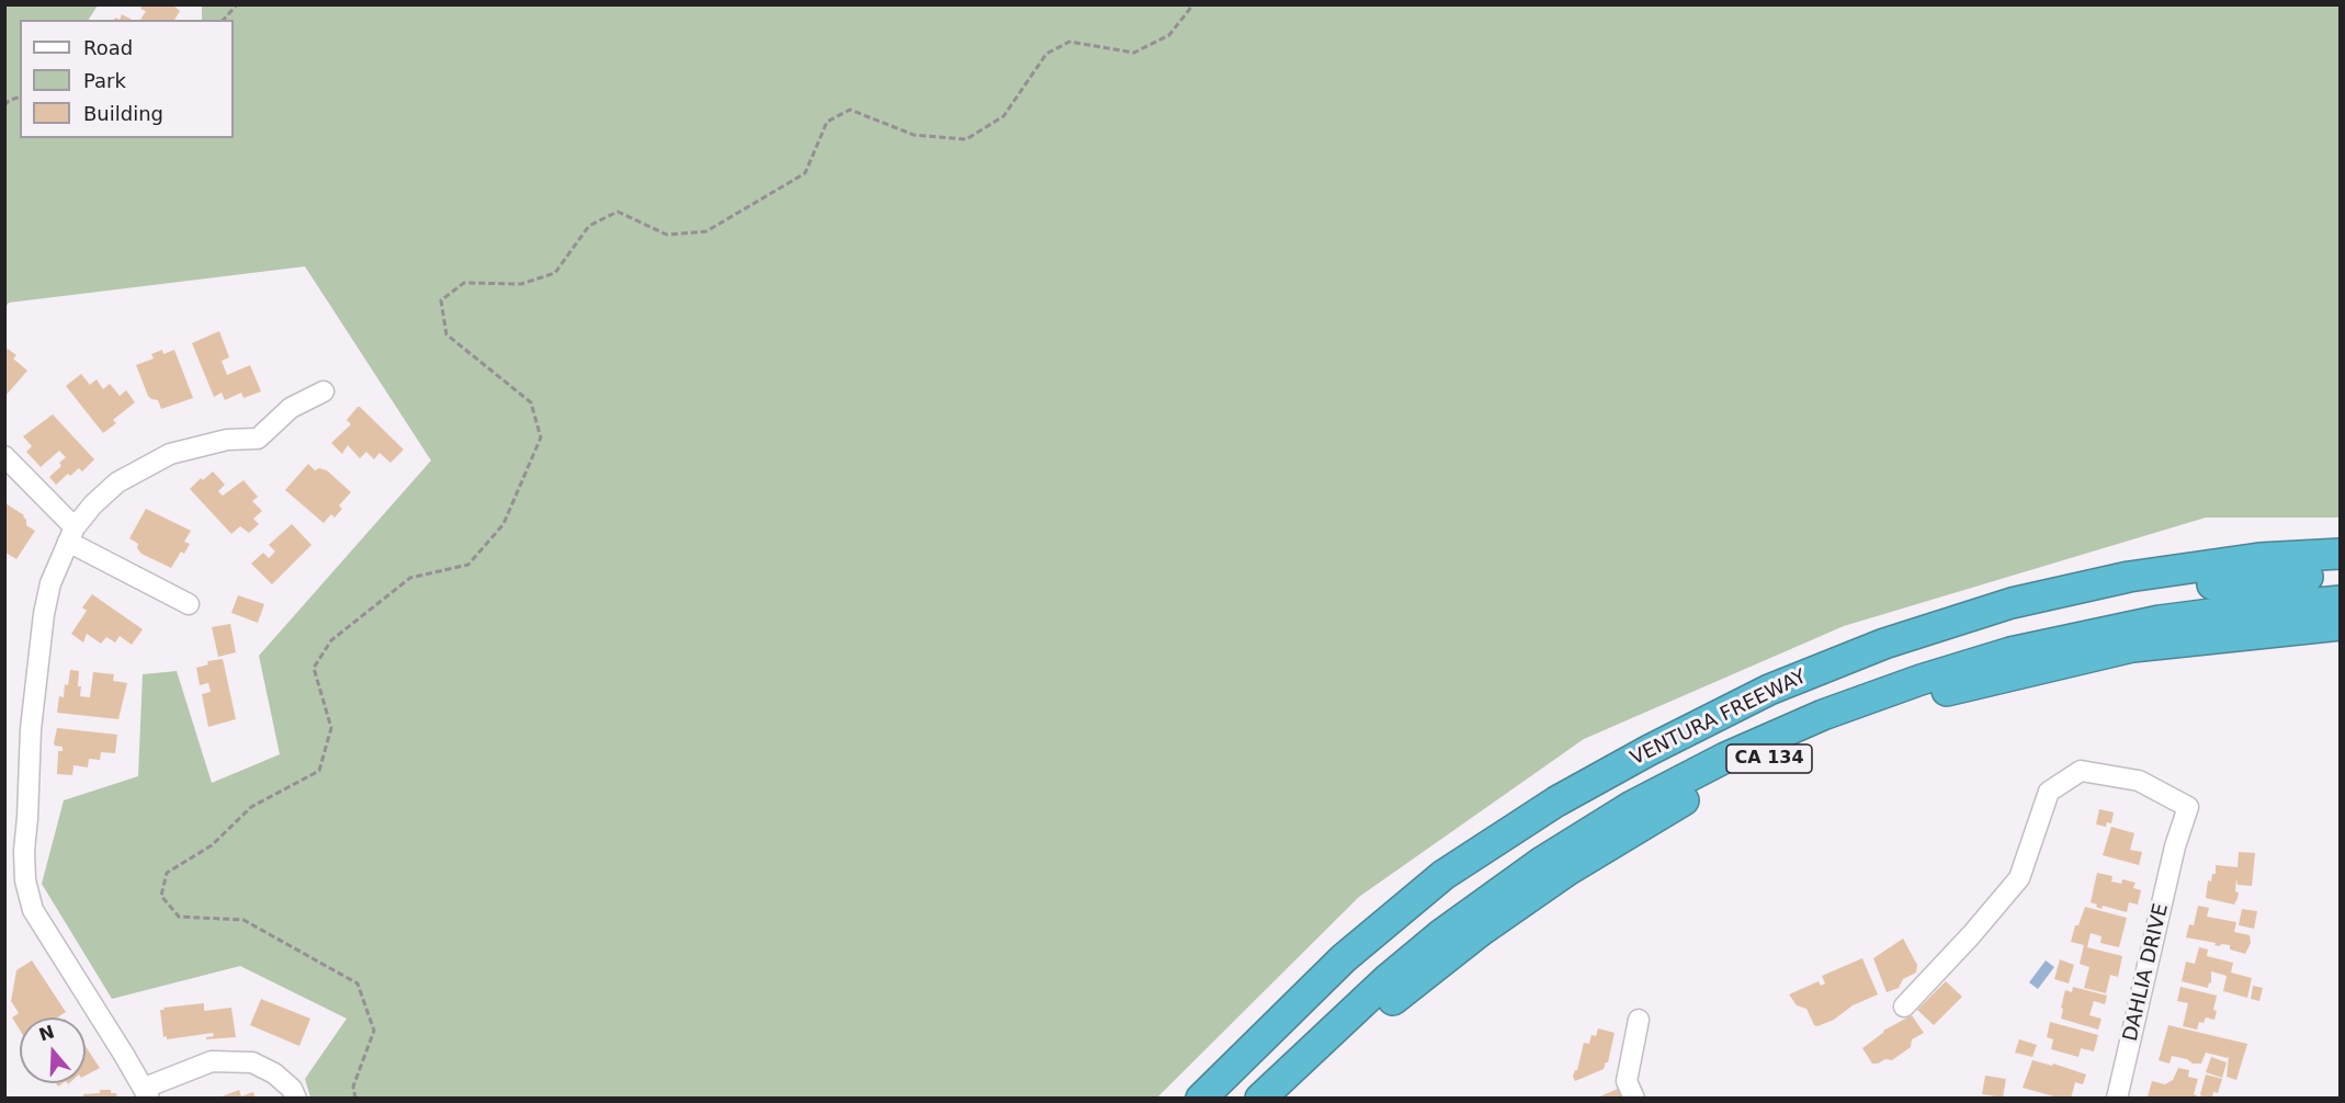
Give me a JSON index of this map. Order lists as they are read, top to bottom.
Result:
{
  "streets": {
    "highway": ["VENTURA FREEWAY", "CA 134"],
    "street": ["DAHLIA DRIVE"]
  },
  "legend": ["Road", "Park", "Building"],
  "north": "top"
}
